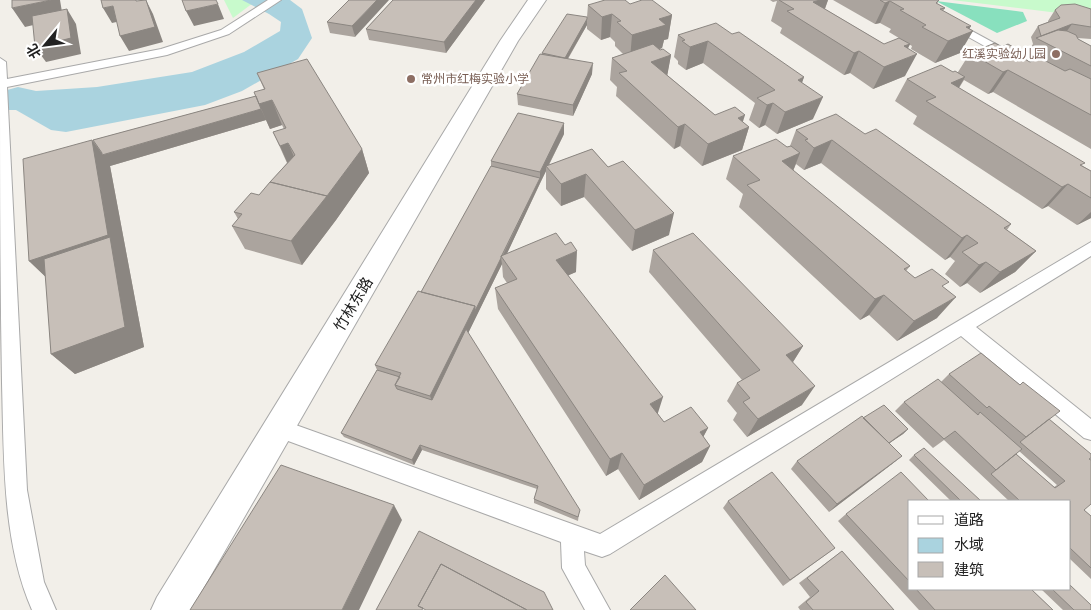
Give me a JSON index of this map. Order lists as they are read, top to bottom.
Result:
{
  "streets": {
    "street": ["竹林东路"]
  },
  "places": ["红溪实验幼儿园", "常州市红梅实验小学"],
  "legend": ["道路", "水域", "建筑"],
  "north": "bottom left"
}
